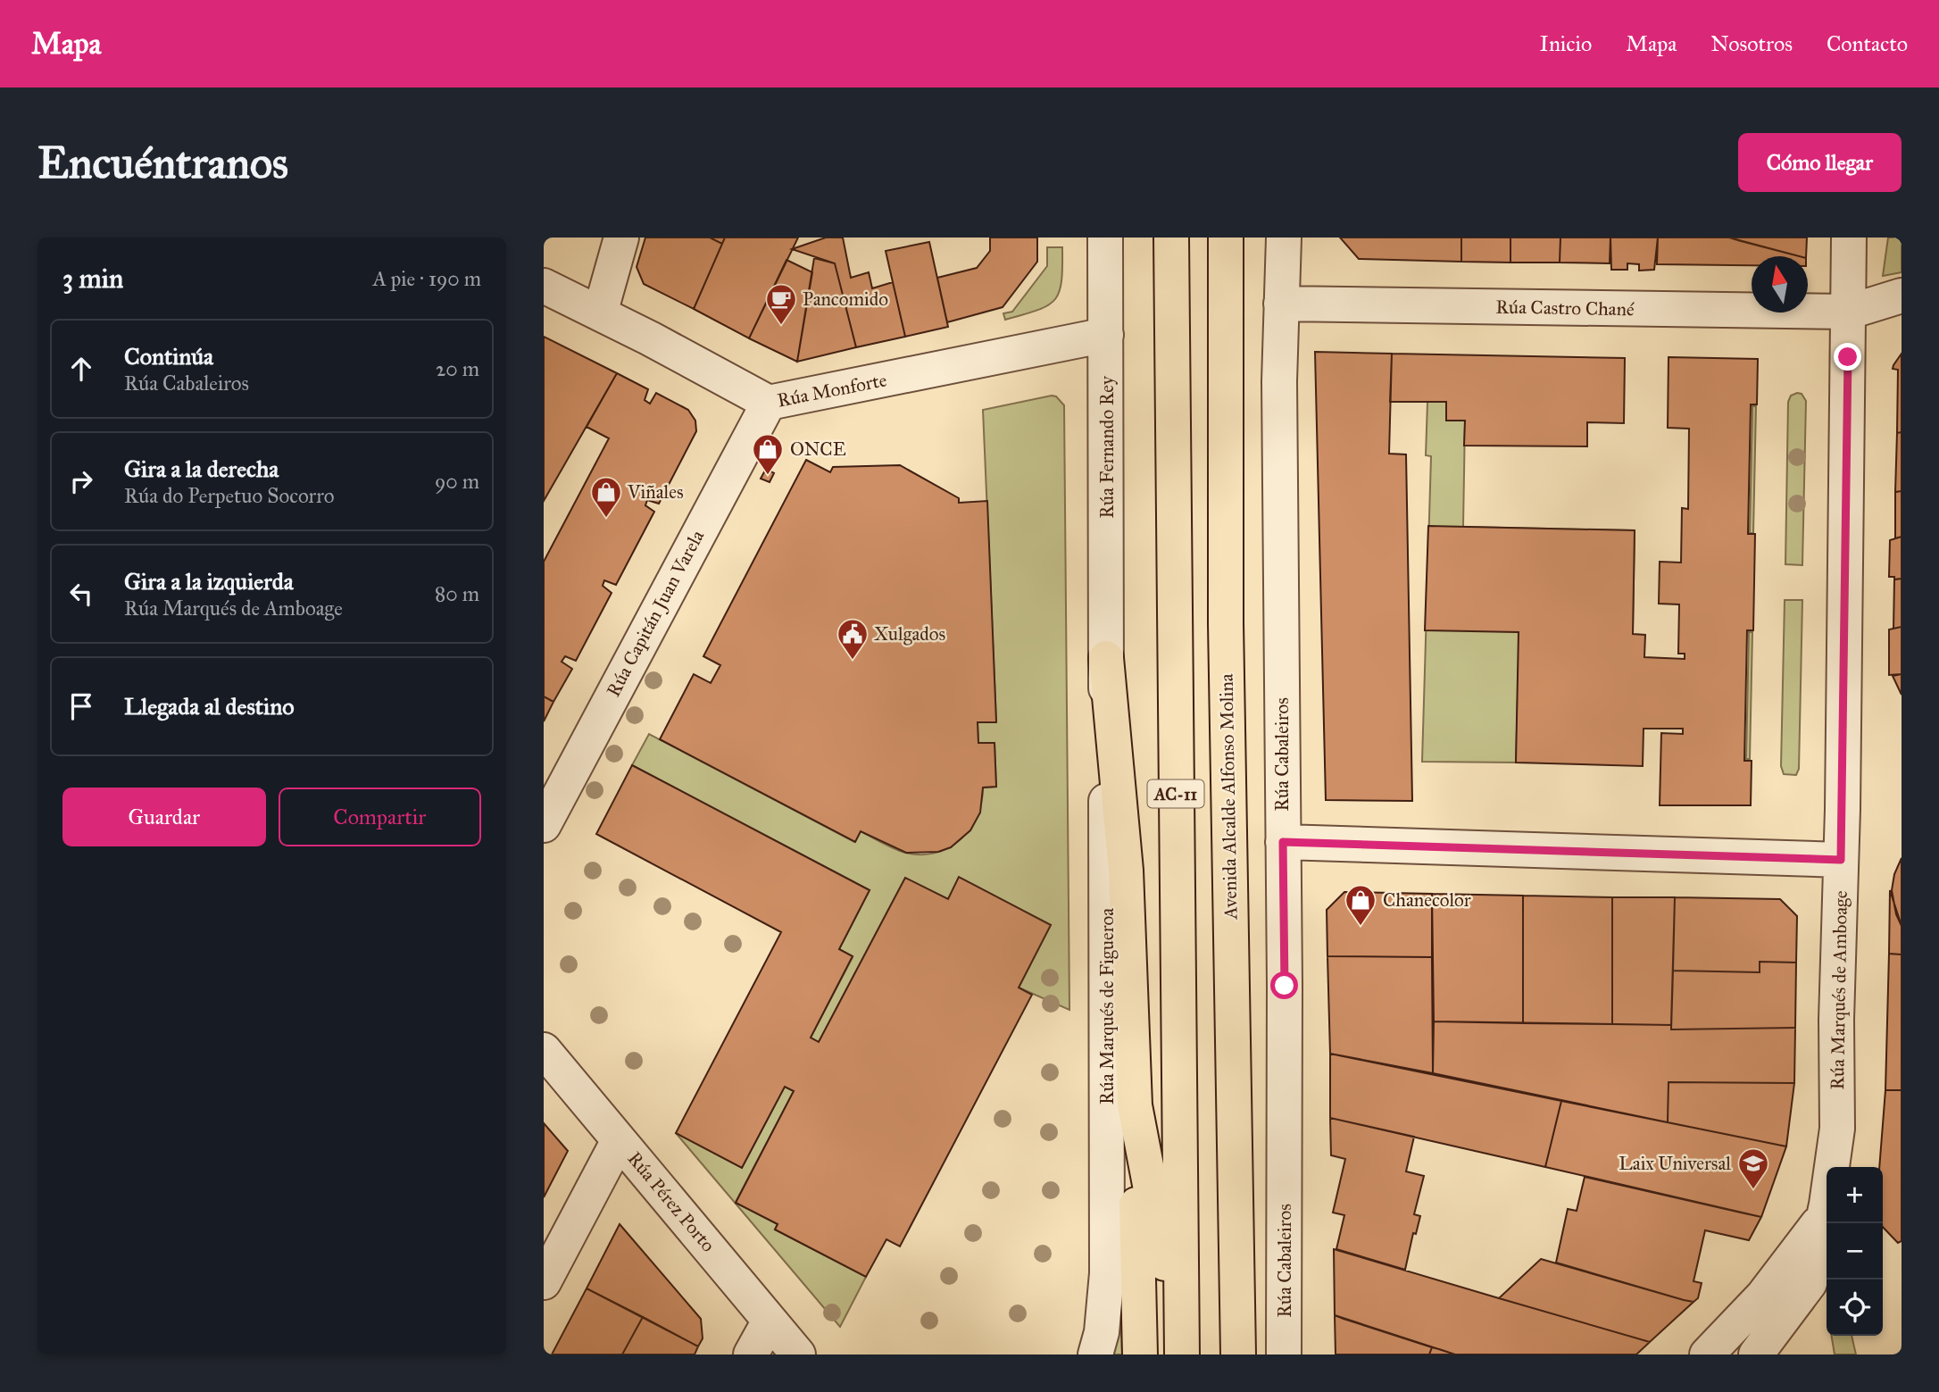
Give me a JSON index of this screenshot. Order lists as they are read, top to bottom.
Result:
{
  "streets": {
    "highway": ["AC-11", "Avenida Alcalde Alfonso Molina"],
    "street": [
      "Rúa Castro Chané",
      "Rúa Monforte",
      "Rúa Fernando Rey",
      "Rúa Capitán Juan Varela",
      "Rúa Cabaleiros",
      "Rúa Marqués de Amboage",
      "Rúa Marqués de Figueroa",
      "Rúa Pérez Porto"
    ]
  },
  "crossings": [
    ["Rúa Castro Chané", "Rúa Cabaleiros"],
    ["Rúa Castro Chané", "Rúa Marqués de Amboage"],
    ["Rúa Monforte", "Rúa Fernando Rey"],
    ["Rúa Monforte", "Rúa Capitán Juan Varela"],
    ["Rúa Fernando Rey", "Rúa Marqués de Figueroa"]
  ],
  "places": {
    "cafe": ["Pancomido"],
    "shop": ["ONCE", "Viñales", "Chanecolor"],
    "public building": ["Xulgados"],
    "school or university": ["Laix Universal"]
  },
  "north": "top",
  "page": {
    "header": "Mapa",
    "nav": [
      "Inicio",
      "Mapa",
      "Nosotros",
      "Contacto"
    ],
    "buttons": [
      "Cómo llegar",
      ["Guardar", "Compartir"]
    ],
    "title": "Encuéntranos",
    "heading": ["3 min", "A pie · 190 m"],
    "list": [
      ["Continúa", "Rúa Cabaleiros", "20 m"],
      ["Gira a la derecha", "Rúa do Perpetuo Socorro", "90 m"],
      ["Gira a la izquierda", "Rúa Marqués de Amboage", "80 m"],
      "Llegada al destino"
    ],
    "map_buttons": ["+", "−"]
  }
}
